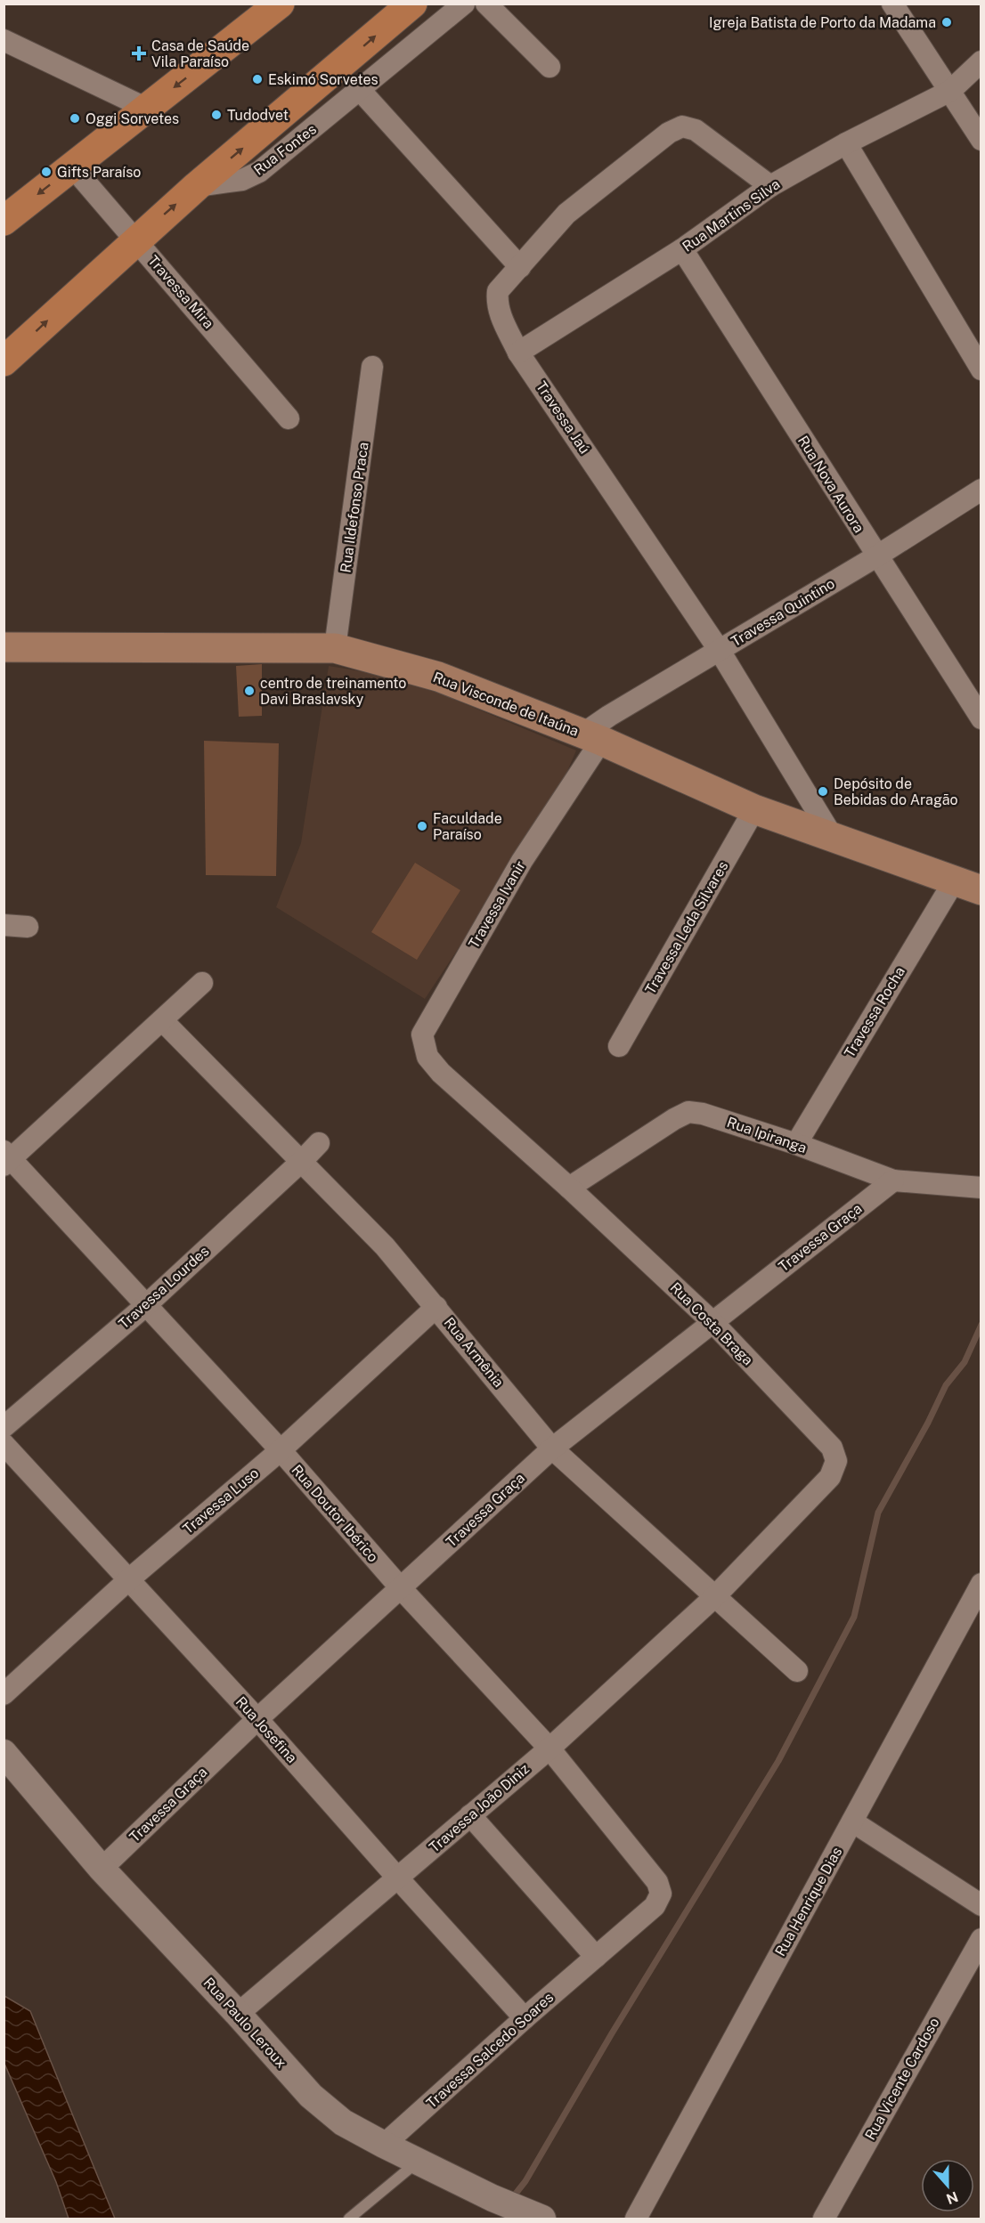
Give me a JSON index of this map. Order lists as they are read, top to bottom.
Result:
{
  "streets": {
    "main road": ["Rua Visconde de Itaúna"],
    "street": [
      "Rua Fontes",
      "Rua Martins Silva",
      "Travessa Mira",
      "Travessa Jaú",
      "Rua Nova Aurora",
      "Rua Ildefonso Praca",
      "Travessa Quintino",
      "Travessa Ivanir",
      "Travessa Leda Silvares",
      "Travessa Rocha",
      "Rua Ipiranga",
      "Travessa Graça",
      "Travessa Lourdes",
      "Rua Costa Braga",
      "Rua Armênia",
      "Travessa Luso",
      "Rua Doutor Ibérico",
      "Rua Josefina",
      "Travessa João Diniz",
      "Rua Henrique Dias",
      "Rua Paulo Leroux",
      "Travessa Salcedo Soares",
      "Rua Vicente Cardoso"
    ]
  },
  "crossings": [
    ["Rua Martins Silva", "Travessa Jaú"],
    ["Rua Martins Silva", "Rua Nova Aurora"],
    ["Travessa Jaú", "Travessa Quintino"],
    ["Travessa Jaú", "Rua Visconde de Itaúna"],
    ["Rua Nova Aurora", "Travessa Quintino"],
    ["Rua Ildefonso Praca", "Rua Visconde de Itaúna"],
    ["Travessa Quintino", "Rua Visconde de Itaúna"],
    ["Travessa Quintino", "Travessa Ivanir"],
    ["Rua Visconde de Itaúna", "Travessa Ivanir"],
    ["Rua Visconde de Itaúna", "Travessa Leda Silvares"],
    ["Rua Visconde de Itaúna", "Travessa Rocha"],
    ["Travessa Ivanir", "Rua Costa Braga"],
    ["Travessa Rocha", "Rua Ipiranga"],
    ["Rua Ipiranga", "Travessa Graça"],
    ["Rua Ipiranga", "Rua Costa Braga"],
    ["Travessa Graça", "Rua Costa Braga"],
    ["Travessa Graça", "Rua Armênia"],
    ["Travessa Graça", "Rua Doutor Ibérico"],
    ["Travessa Graça", "Rua Josefina"],
    ["Travessa Graça", "Rua Paulo Leroux"],
    ["Travessa Lourdes", "Rua Armênia"],
    ["Travessa Lourdes", "Rua Doutor Ibérico"],
    ["Rua Costa Braga", "Rua Armênia"],
    ["Rua Costa Braga", "Travessa João Diniz"],
    ["Rua Armênia", "Travessa Luso"],
    ["Rua Armênia", "Travessa João Diniz"],
    ["Travessa Luso", "Rua Doutor Ibérico"],
    ["Travessa Luso", "Rua Josefina"],
    ["Rua Doutor Ibérico", "Travessa João Diniz"],
    ["Rua Doutor Ibérico", "Travessa Salcedo Soares"],
    ["Rua Josefina", "Travessa João Diniz"],
    ["Rua Josefina", "Travessa Salcedo Soares"],
    ["Travessa João Diniz", "Rua Paulo Leroux"],
    ["Rua Paulo Leroux", "Travessa Salcedo Soares"]
  ],
  "places": {
    "other": [
      "Igreja Batista de Porto da Madama",
      "Eskimó Sorvetes",
      "Tudodvet",
      "Oggi Sorvetes",
      "Gifts Paraíso",
      "centro de treinamento Davi Braslavsky",
      "Depósito de Bebidas do Aragão",
      "Faculdade Paraíso"
    ],
    "health": ["Casa de Saúde Vila Paraíso"]
  },
  "north": "bottom"
}
